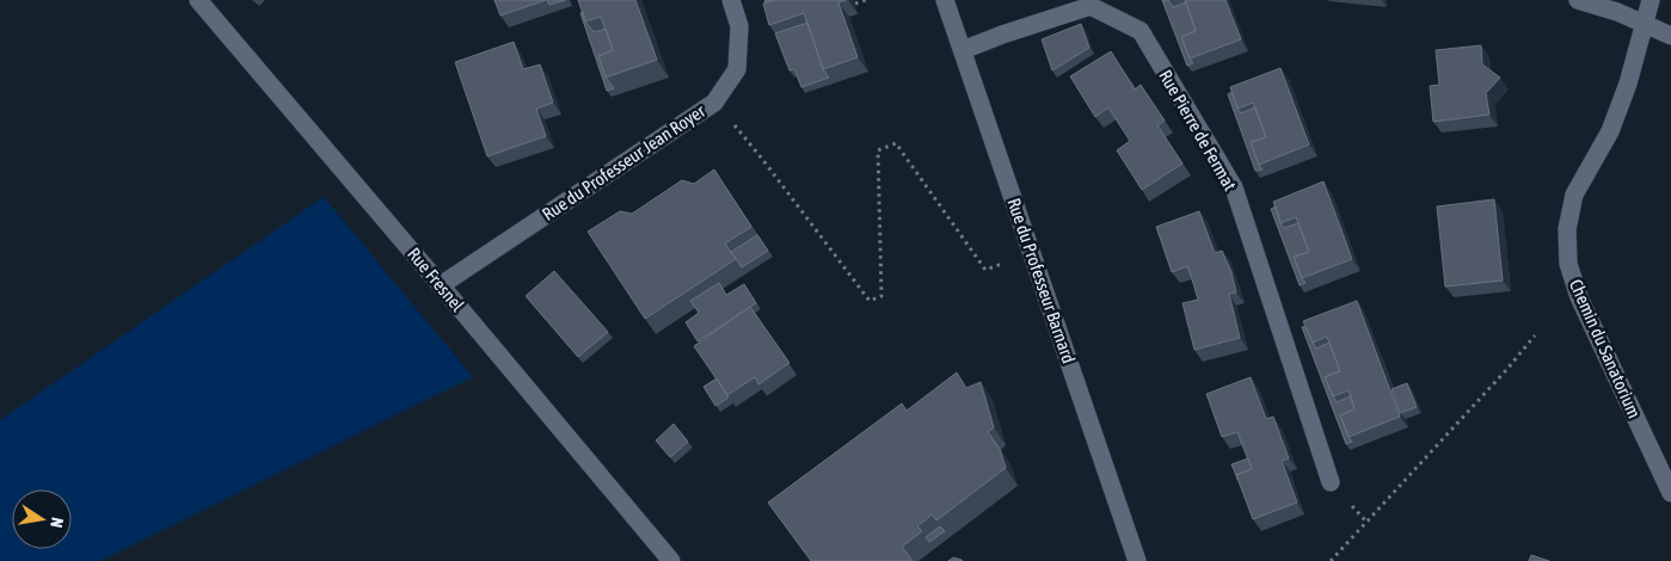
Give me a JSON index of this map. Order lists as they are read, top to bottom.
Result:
{
  "streets": {
    "street": [
      "Rue Pierre de Fermat",
      "Rue du Professeur Jean Royer",
      "Rue Fresnel",
      "Rue du Professeur Barnard",
      "Chemin du Sanatorium"
    ]
  },
  "crossings": [
    ["Rue Pierre de Fermat", "Rue du Professeur Barnard"],
    ["Rue du Professeur Jean Royer", "Rue Fresnel"]
  ],
  "north": "right"
}
